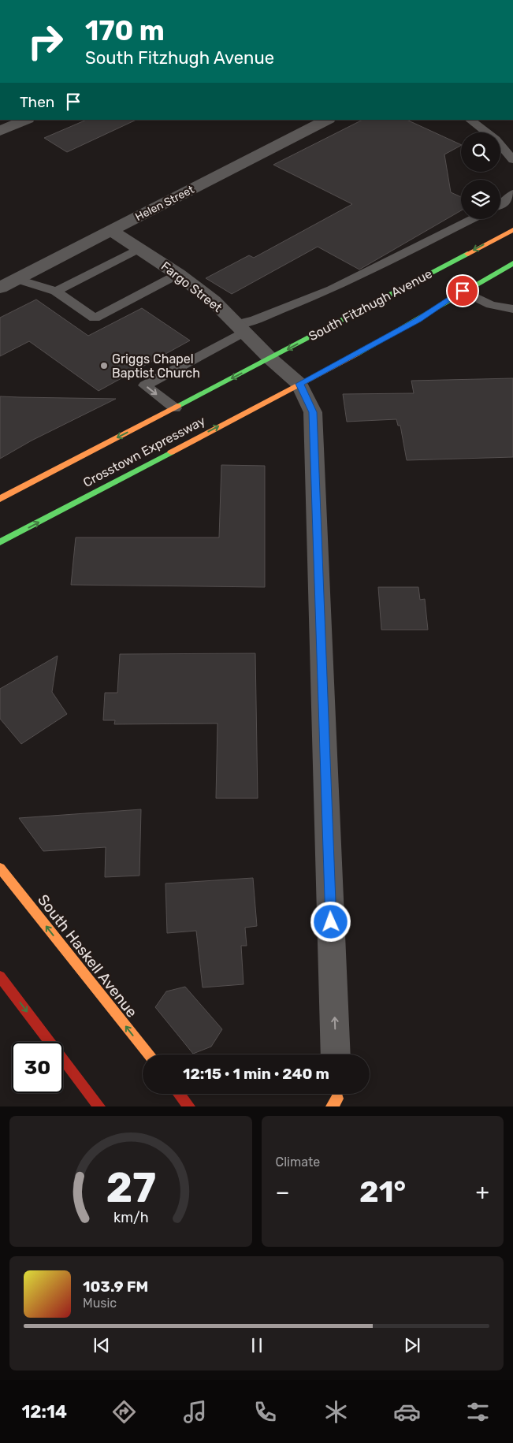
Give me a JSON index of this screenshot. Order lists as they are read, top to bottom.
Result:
{
  "streets": {
    "main road": ["South Fitzhugh Avenue", "Crosstown Expressway", "South Haskell Avenue"],
    "street": ["Helen Street", "Fargo Street"]
  },
  "crossings": [
    ["Helen Street", "Fargo Street"],
    ["Fargo Street", "South Fitzhugh Avenue"],
    ["Fargo Street", "Crosstown Expressway"],
    ["South Fitzhugh Avenue", "Crosstown Expressway"]
  ],
  "places": ["Griggs Chapel Baptist Church"],
  "page": {
    "turn": ["170 m", "South Fitzhugh Avenue"],
    "then": "Then",
    "limit": "30",
    "trip": "12:15 · 1 min · 240 m",
    "tile": "Climate",
    "heat": ["−", "21°", "+"],
    "song": ["103.9 FM", "Music"],
    "tabs": "12:14",
    "gauge": ["27", "km/h"]
  }
}
